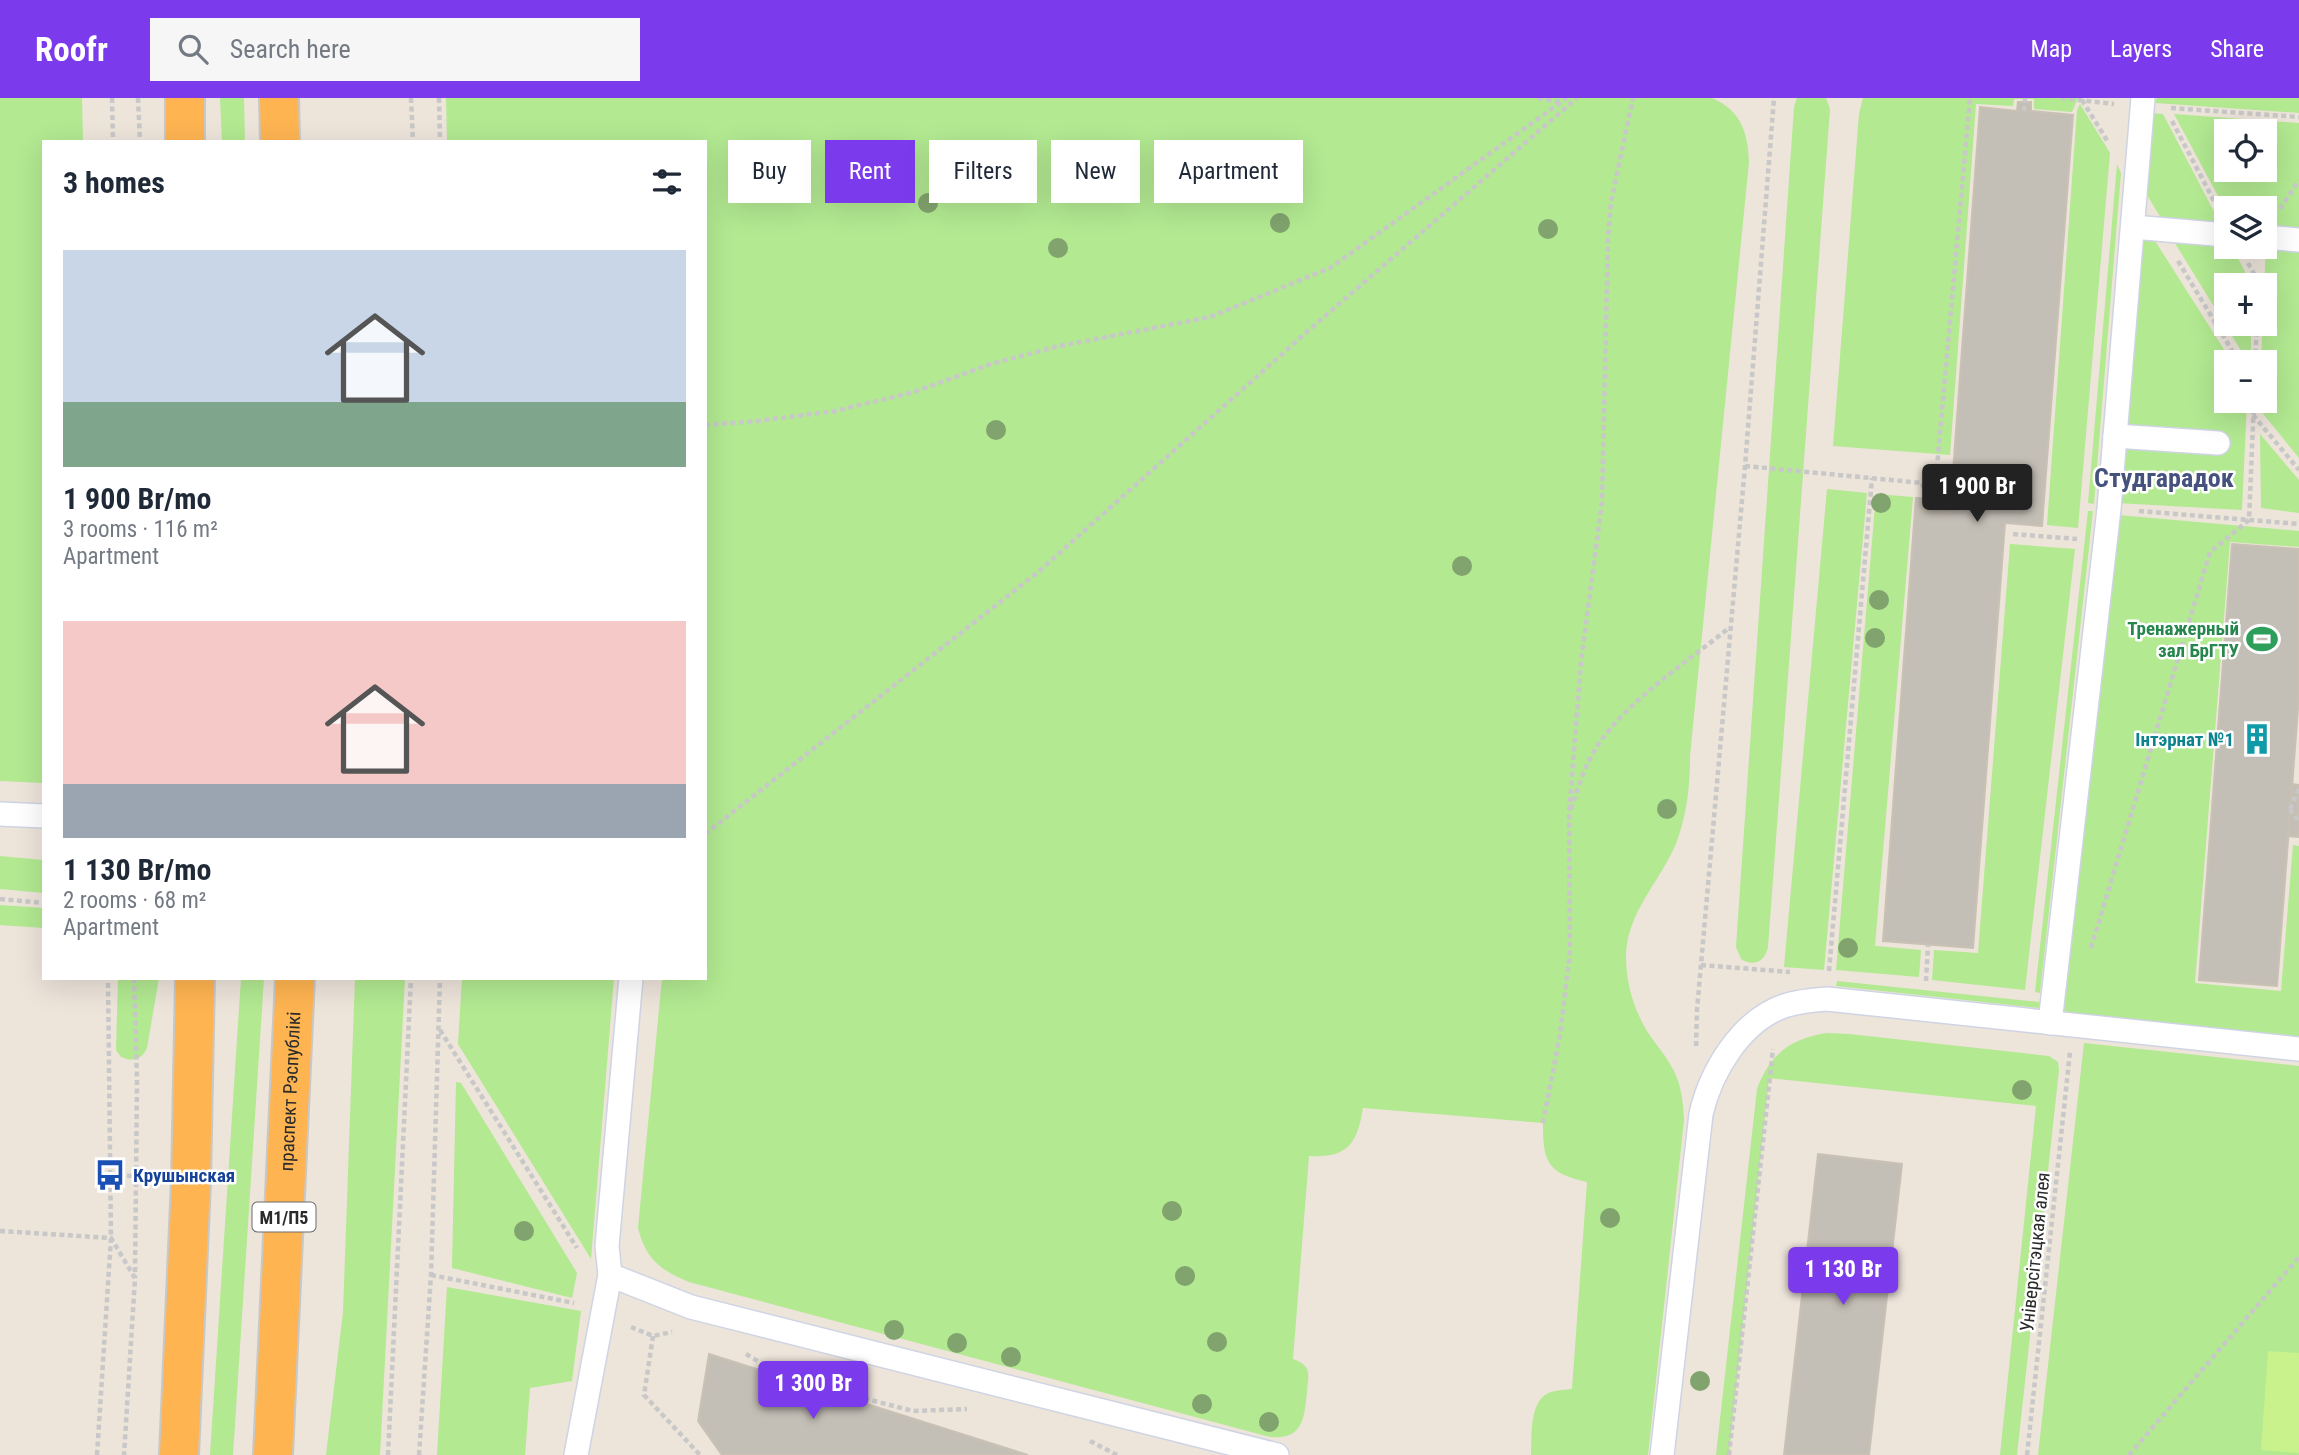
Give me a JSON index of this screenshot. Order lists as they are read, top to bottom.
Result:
{
  "streets": {
    "highway": ["праспект Рэспублікі", "М1/П5"],
    "path": ["Універсітэцкая алея"]
  },
  "districts": ["Студгарадок"],
  "places": {
    "sports": ["Тренажерный зал БрГТУ"],
    "building": ["Інтэрнат №1"],
    "bus stop": ["Крушынская"]
  },
  "page": {
    "header": "Roofr",
    "search": "Search here",
    "nav": ["Map", "Layers", "Share"],
    "map_buttons": ["+", "−"],
    "chip": [
      "Buy",
      "Rent",
      "Filters",
      "New",
      "Apartment"
    ],
    "heading": "3 homes",
    "list": [
      {
        "name": "1 900 Br/mo",
        "note": "3 rooms · 116 m² · Apartment"
      },
      {
        "name": "1 130 Br/mo",
        "note": "2 rooms · 68 m² · Apartment"
      }
    ],
    "price": ["1 900 Br", "1 130 Br", "1 300 Br"]
  }
}
